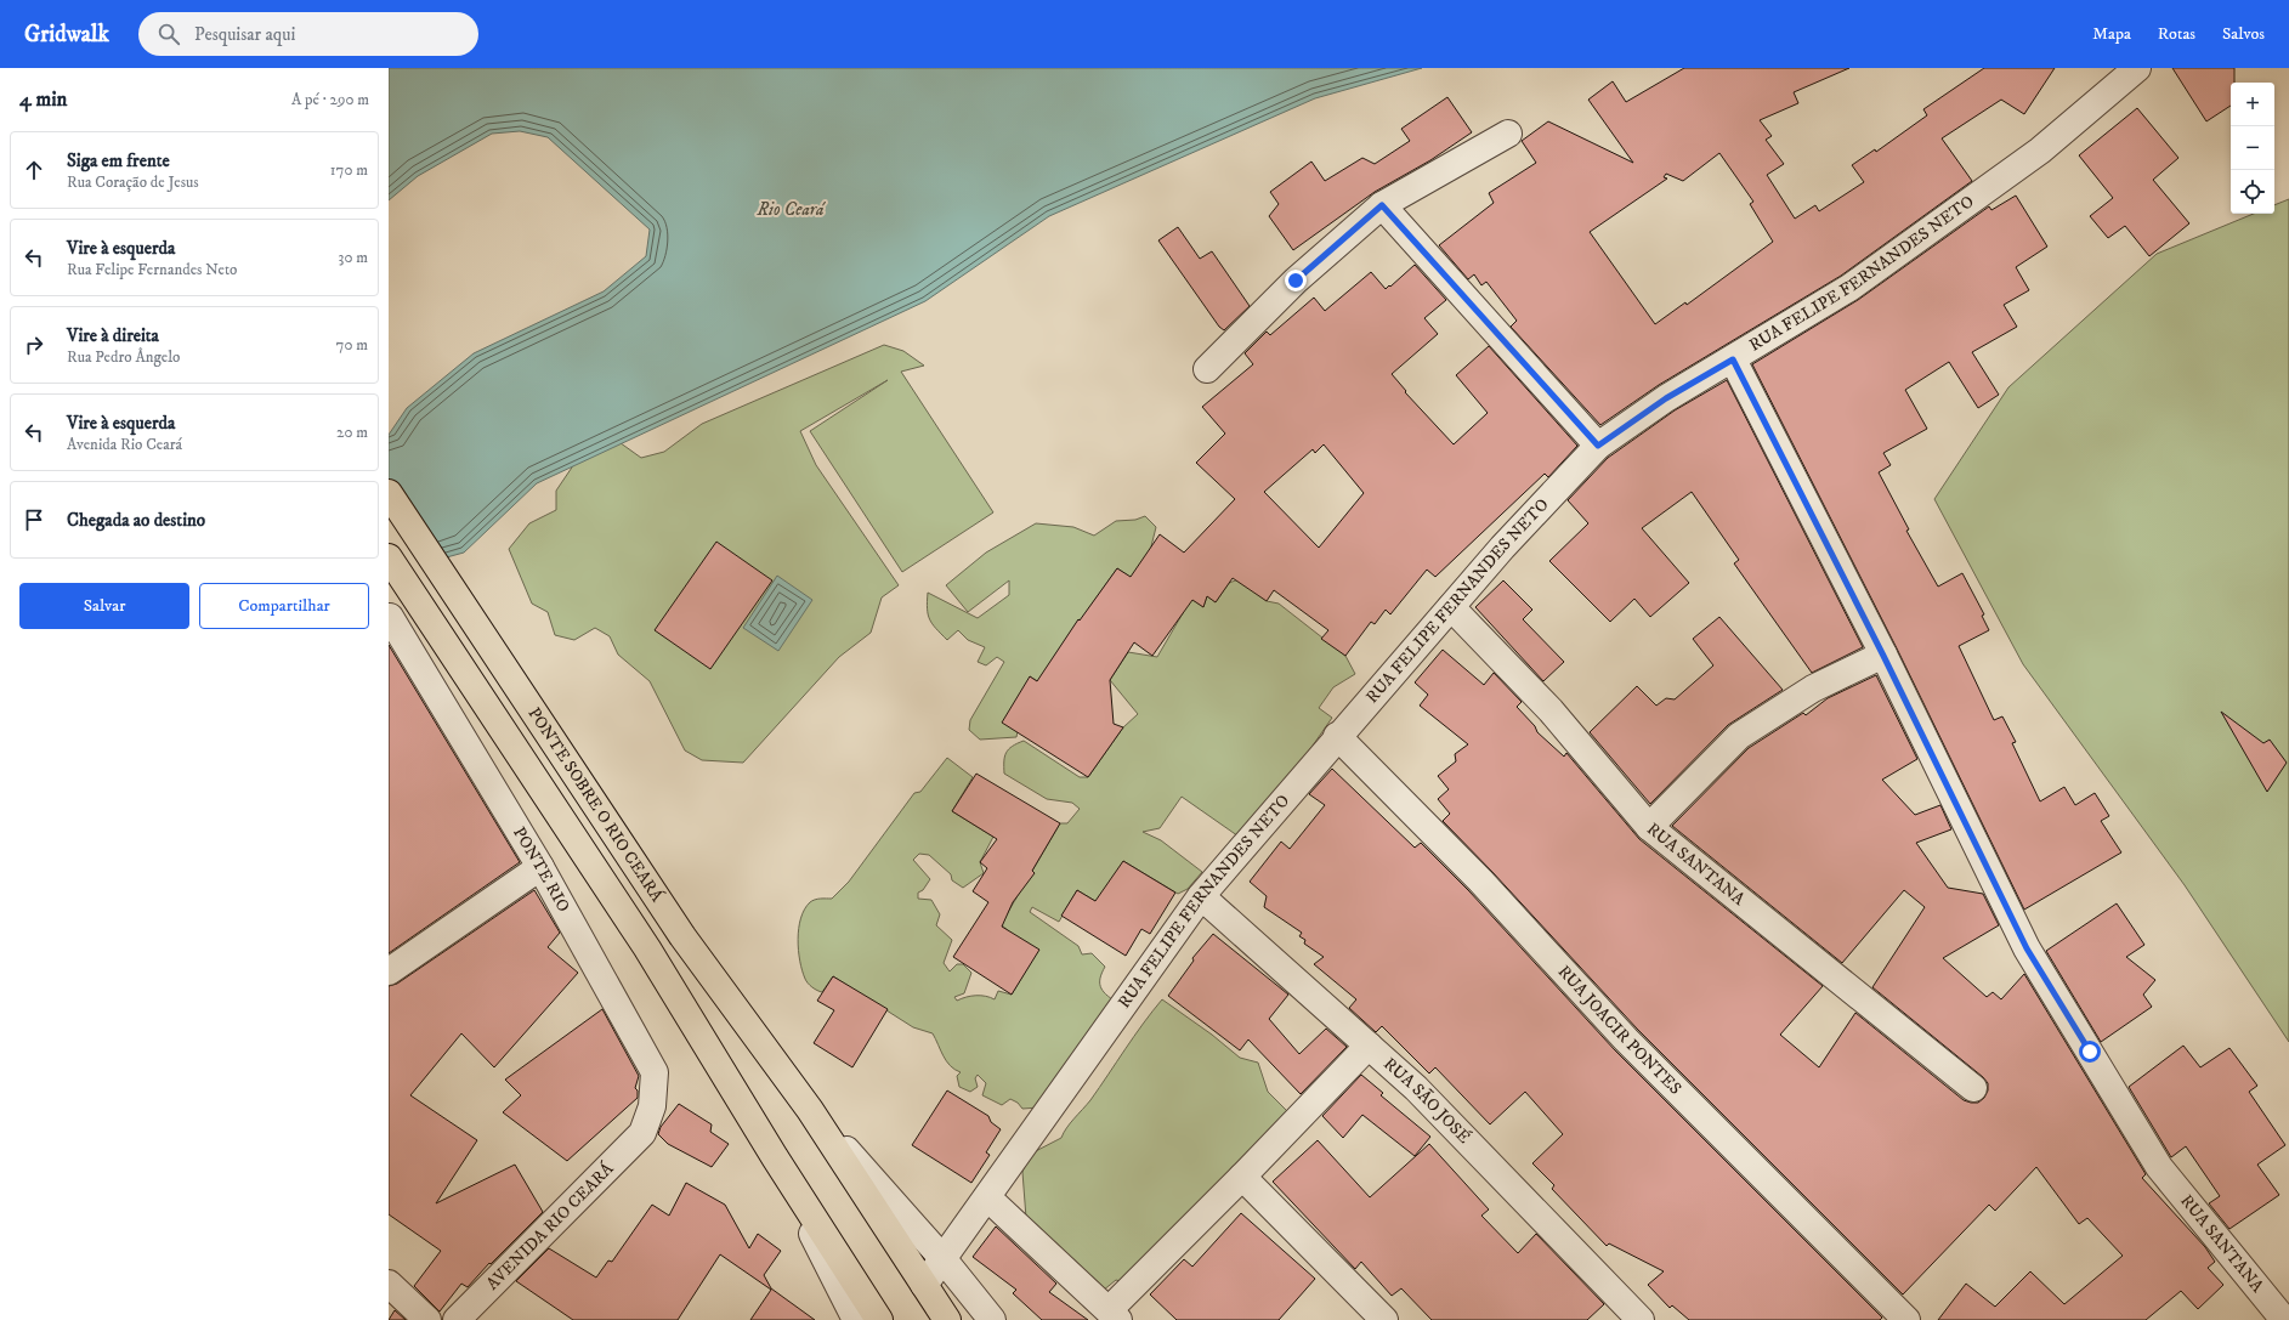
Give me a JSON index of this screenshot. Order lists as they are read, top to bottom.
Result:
{
  "streets": {
    "main road": ["PONTE SOBRE O RIO CEARÁ"],
    "street": [
      "RUA FELIPE FERNANDES NETO",
      "RUA SANTANA",
      "PONTE RIO",
      "RUA JOACIR PONTES",
      "RUA SÃO JOSÉ",
      "AVENIDA RIO CEARÁ"
    ]
  },
  "crossings": [
    ["RUA FELIPE FERNANDES NETO", "PONTE SOBRE O RIO CEARÁ"],
    ["RUA FELIPE FERNANDES NETO", "RUA SANTANA"],
    ["RUA FELIPE FERNANDES NETO", "RUA JOACIR PONTES"],
    ["RUA FELIPE FERNANDES NETO", "RUA SÃO JOSÉ"],
    ["PONTE RIO", "AVENIDA RIO CEARÁ"]
  ],
  "water": ["Rio Ceará"],
  "page": {
    "header": "Gridwalk",
    "search": "Pesquisar aqui",
    "nav": ["Mapa", "Rotas", "Salvos"],
    "heading": ["4 min", "A pé · 290 m"],
    "map_buttons": ["+", "−"],
    "list": [
      ["Siga em frente", "Rua Coração de Jesus", "170 m"],
      ["Vire à esquerda", "Rua Felipe Fernandes Neto", "30 m"],
      ["Vire à direita", "Rua Pedro Ângelo", "70 m"],
      ["Vire à esquerda", "Avenida Rio Ceará", "20 m"],
      "Chegada ao destino"
    ],
    "buttons": ["Salvar", "Compartilhar"]
  }
}
